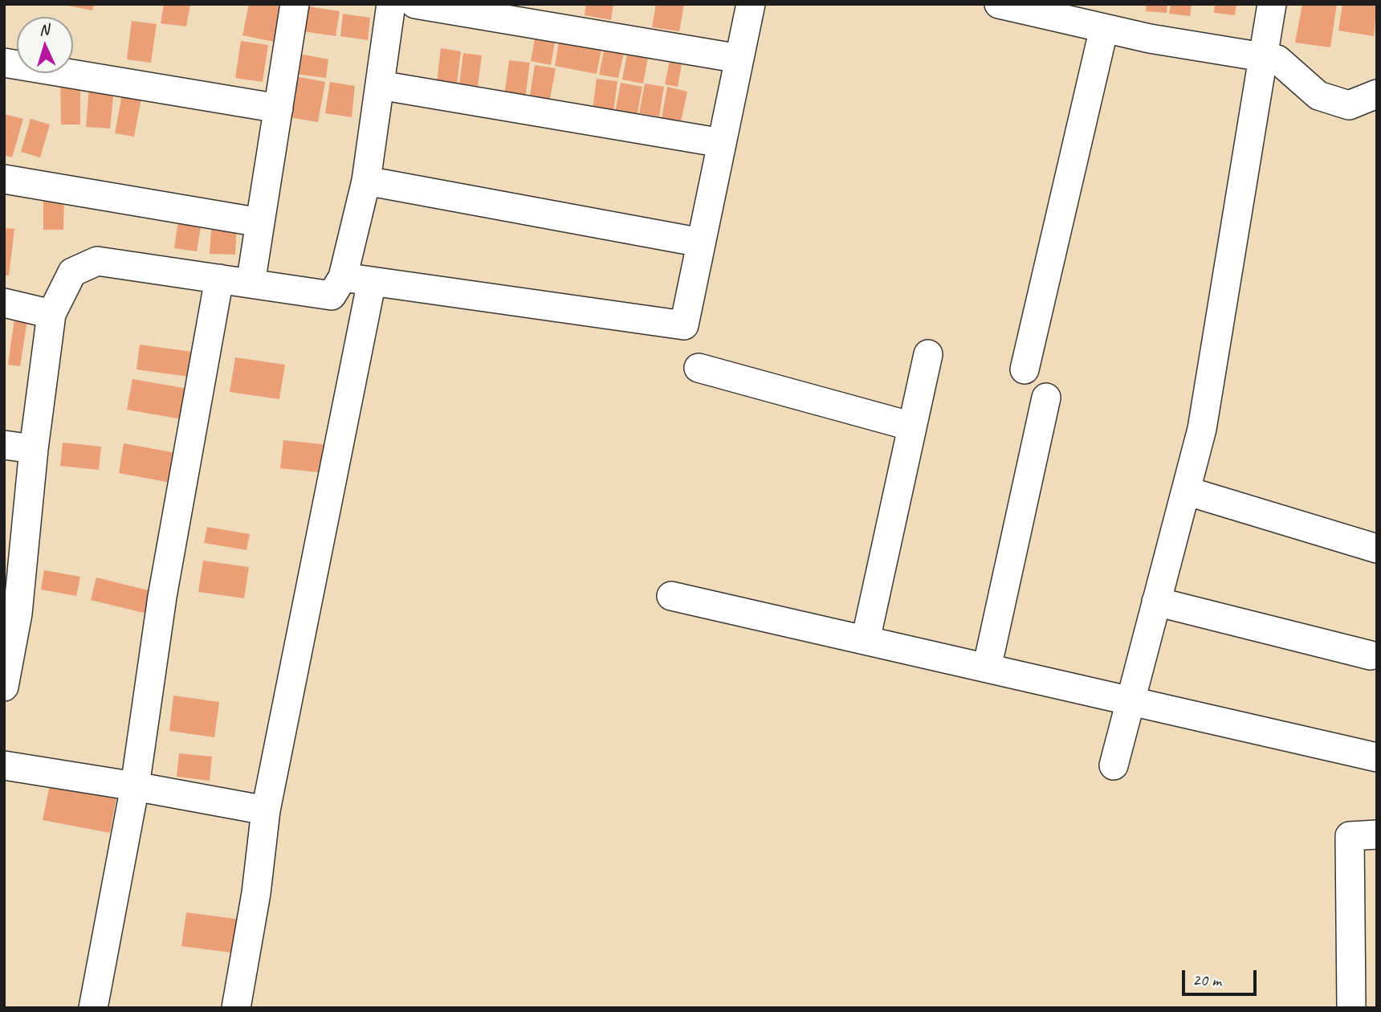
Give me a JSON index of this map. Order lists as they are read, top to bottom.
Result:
{
  "scale_bar": "20 m",
  "north": "top"
}
